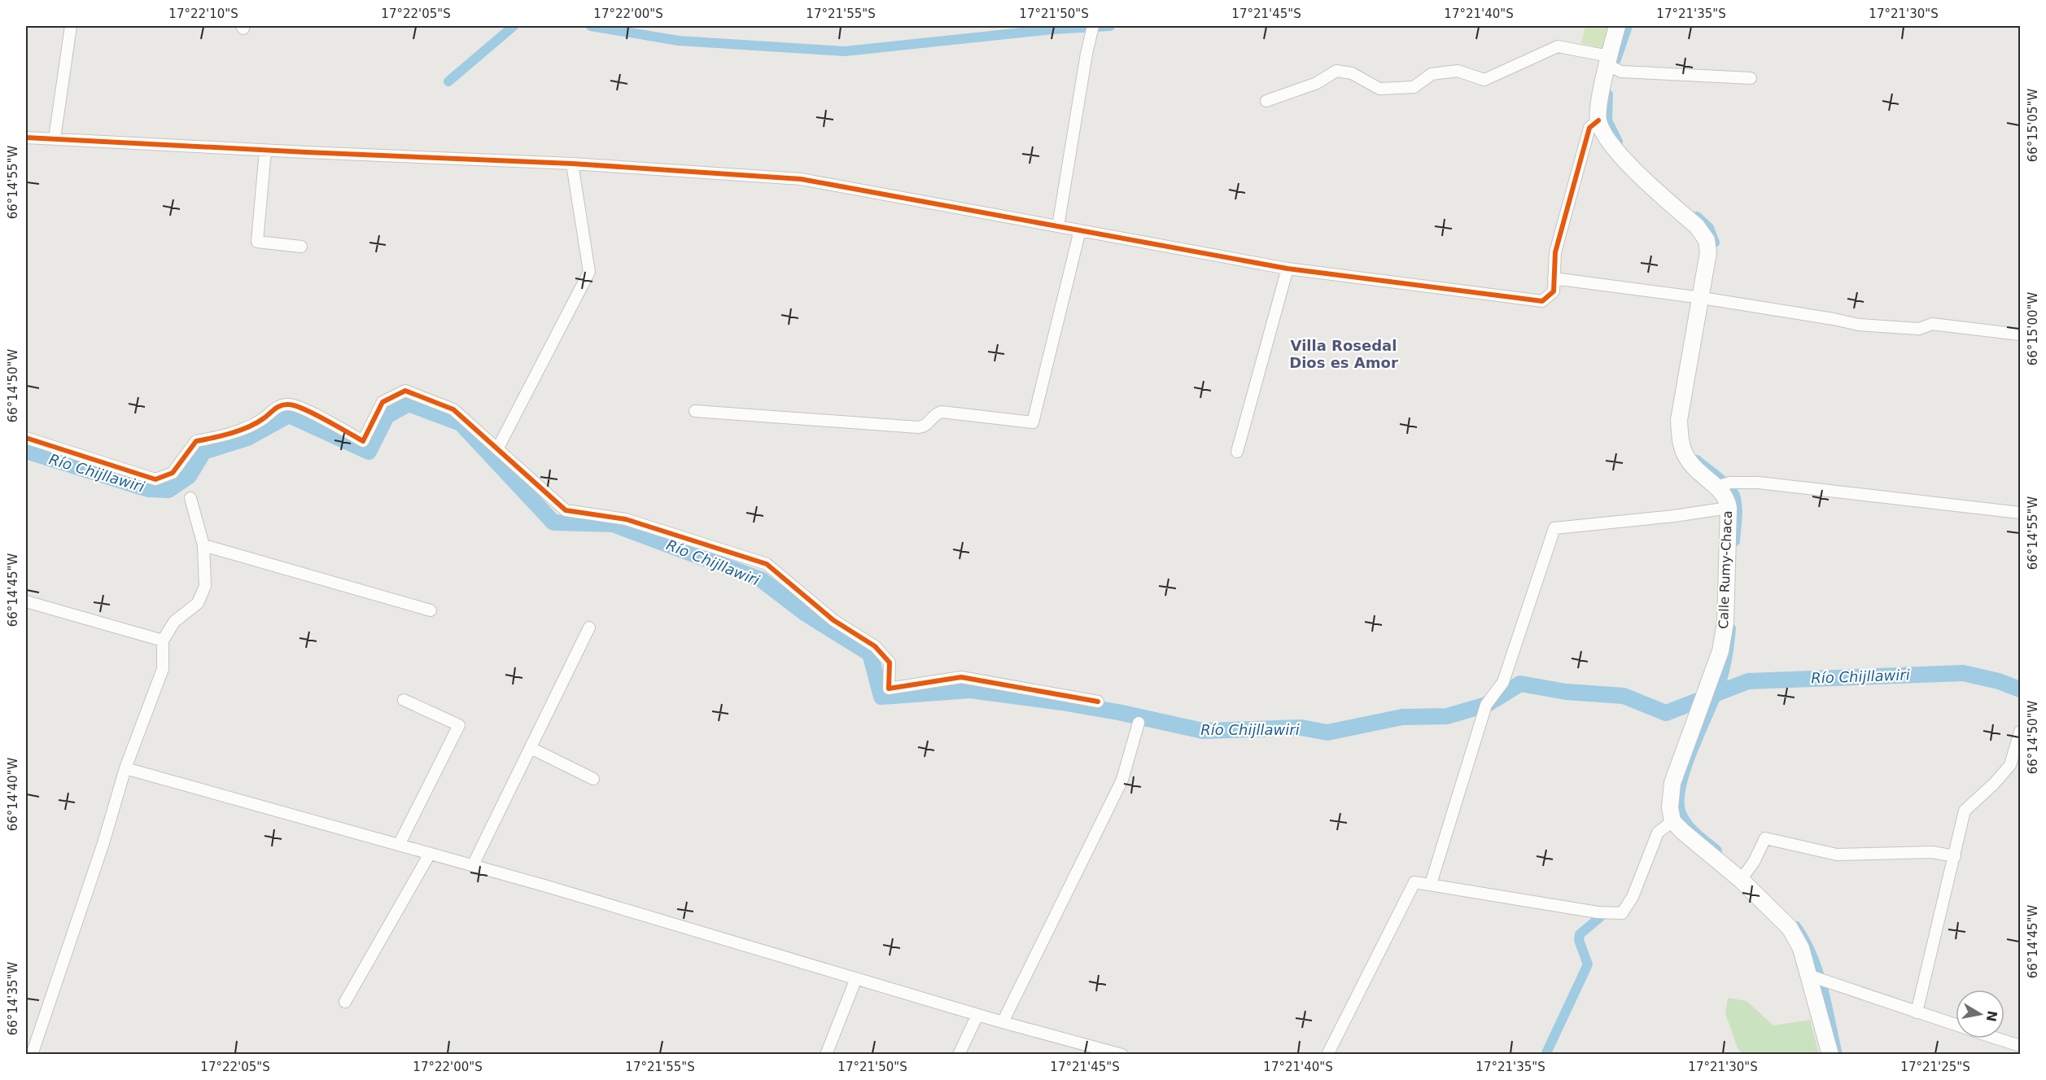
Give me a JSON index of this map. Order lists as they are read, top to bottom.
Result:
{
  "streets": {
    "street": ["Calle Rumy-Chaca"]
  },
  "districts": ["Villa Rosedal Dios es Amor"],
  "water": ["Río Chijllawiri"],
  "north": "right",
  "coordinates": [
    "17°22'10\"S",
    "17°22'05\"S",
    "17°22'00\"S",
    "17°21'55\"S",
    "17°21'50\"S",
    "17°21'45\"S",
    "17°21'40\"S",
    "17°21'35\"S",
    "17°21'30\"S",
    "66°15'05\"W",
    "66°14'55\"W",
    "66°15'00\"W",
    "66°14'50\"W",
    "66°14'45\"W",
    "66°14'40\"W",
    "66°14'35\"W",
    "17°21'25\"S"
  ]
}
